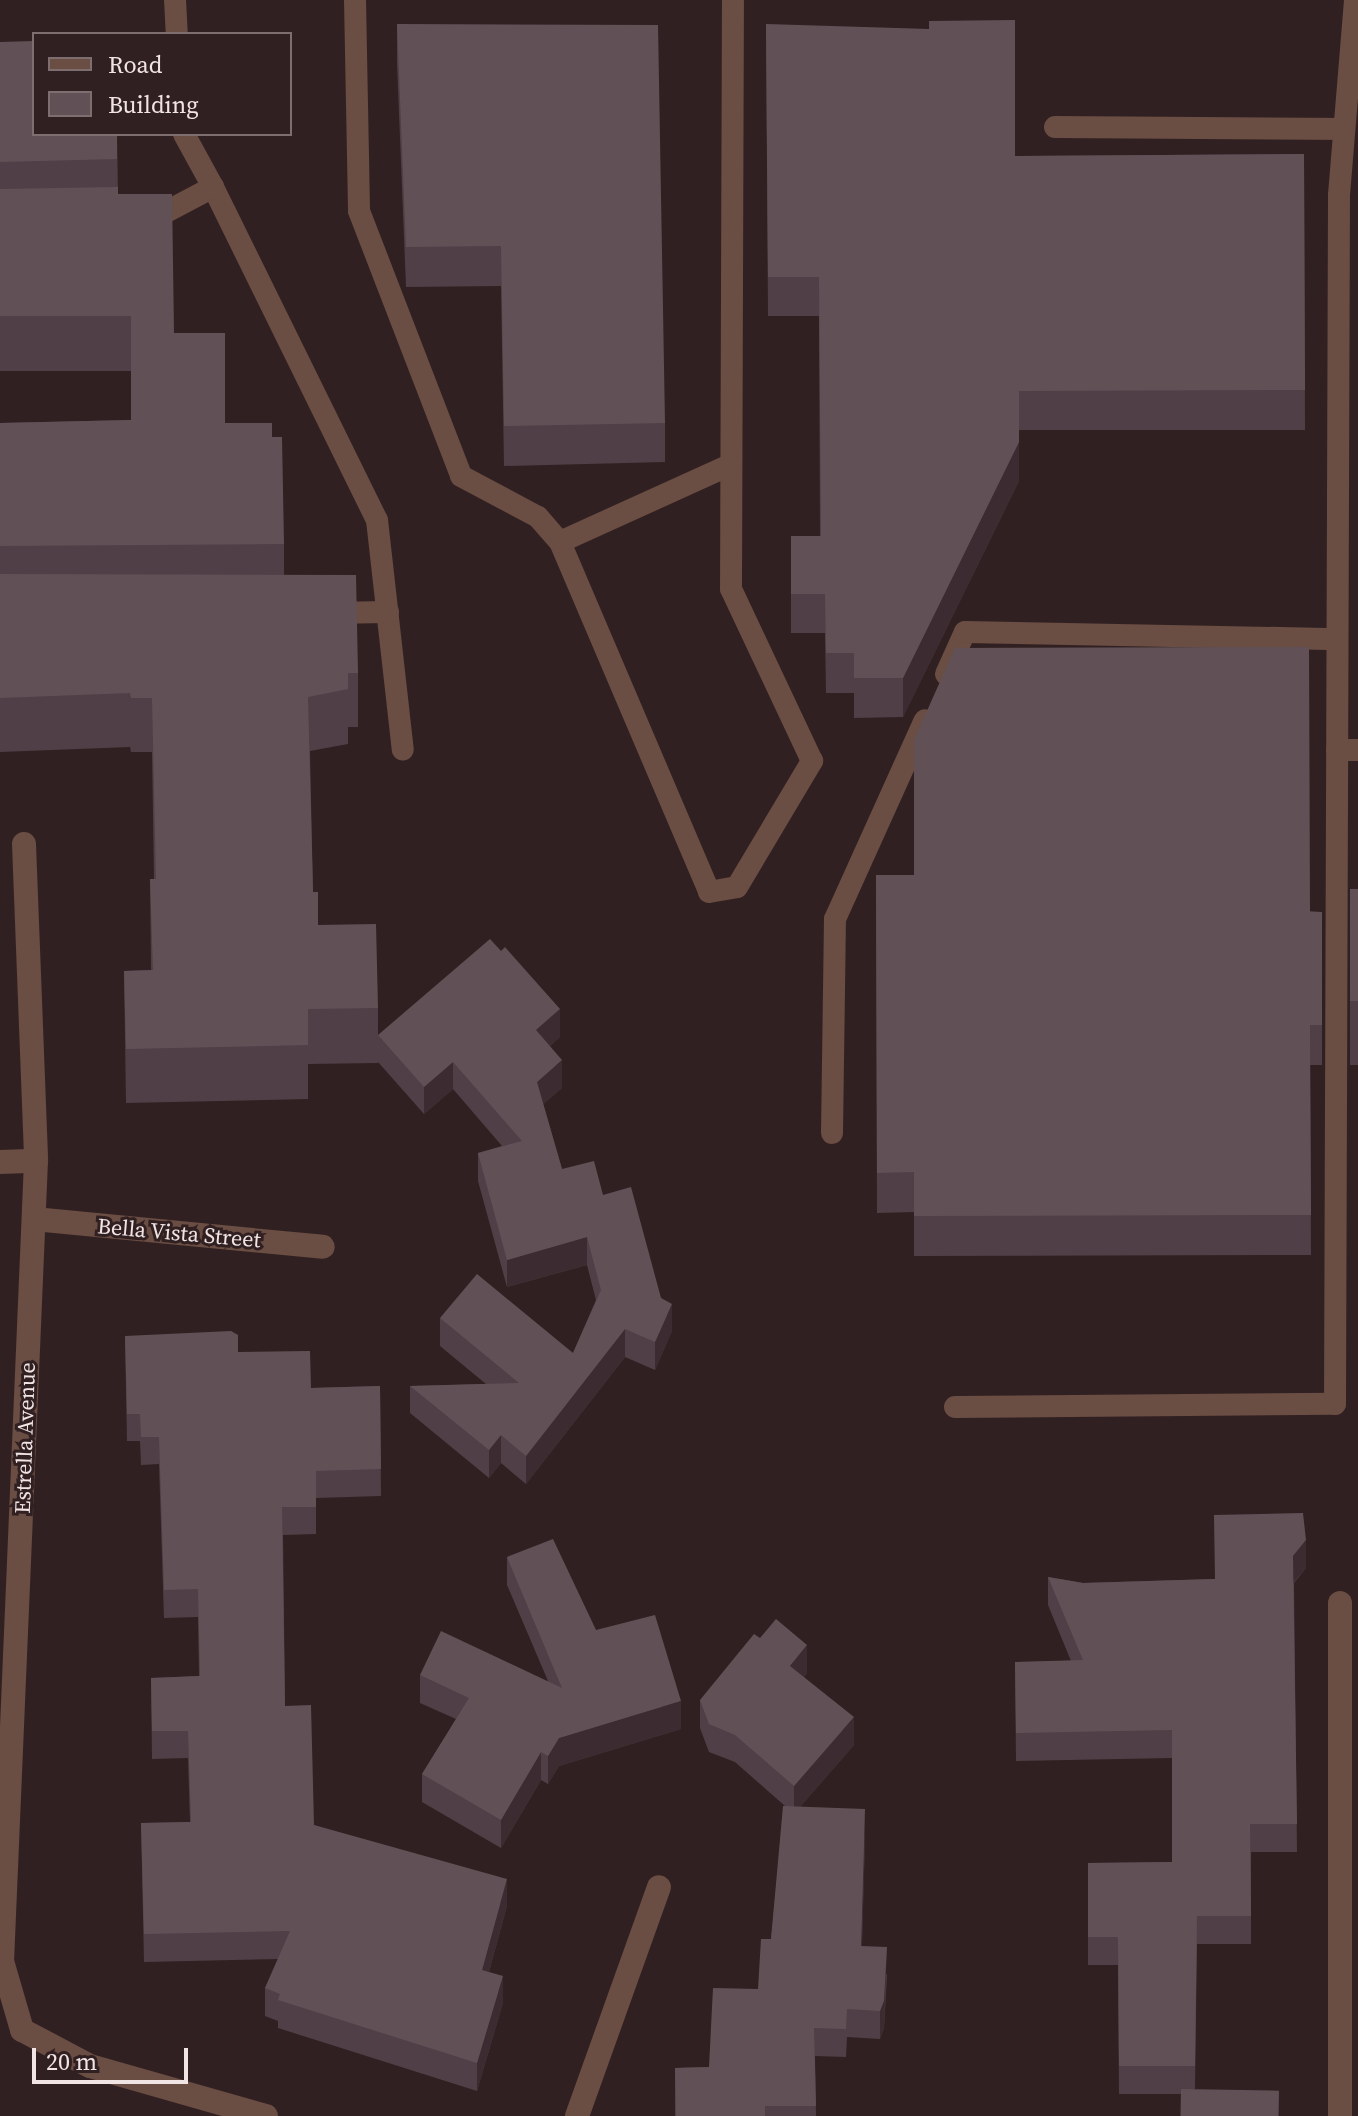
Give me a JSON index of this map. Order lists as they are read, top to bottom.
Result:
{
  "streets": {
    "street": ["Bella Vista Street", "Estrella Avenue"]
  },
  "crossings": [
    ["Bella Vista Street", "Estrella Avenue"]
  ],
  "legend": ["Road", "Building"],
  "scale_bar": "20 m"
}
